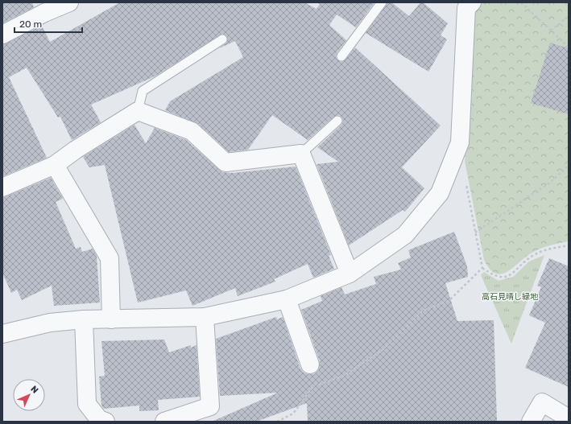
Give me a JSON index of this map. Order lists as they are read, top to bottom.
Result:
{
  "parks": ["高石見晴し緑地"],
  "scale_bar": "20 m",
  "north": "top right"
}
